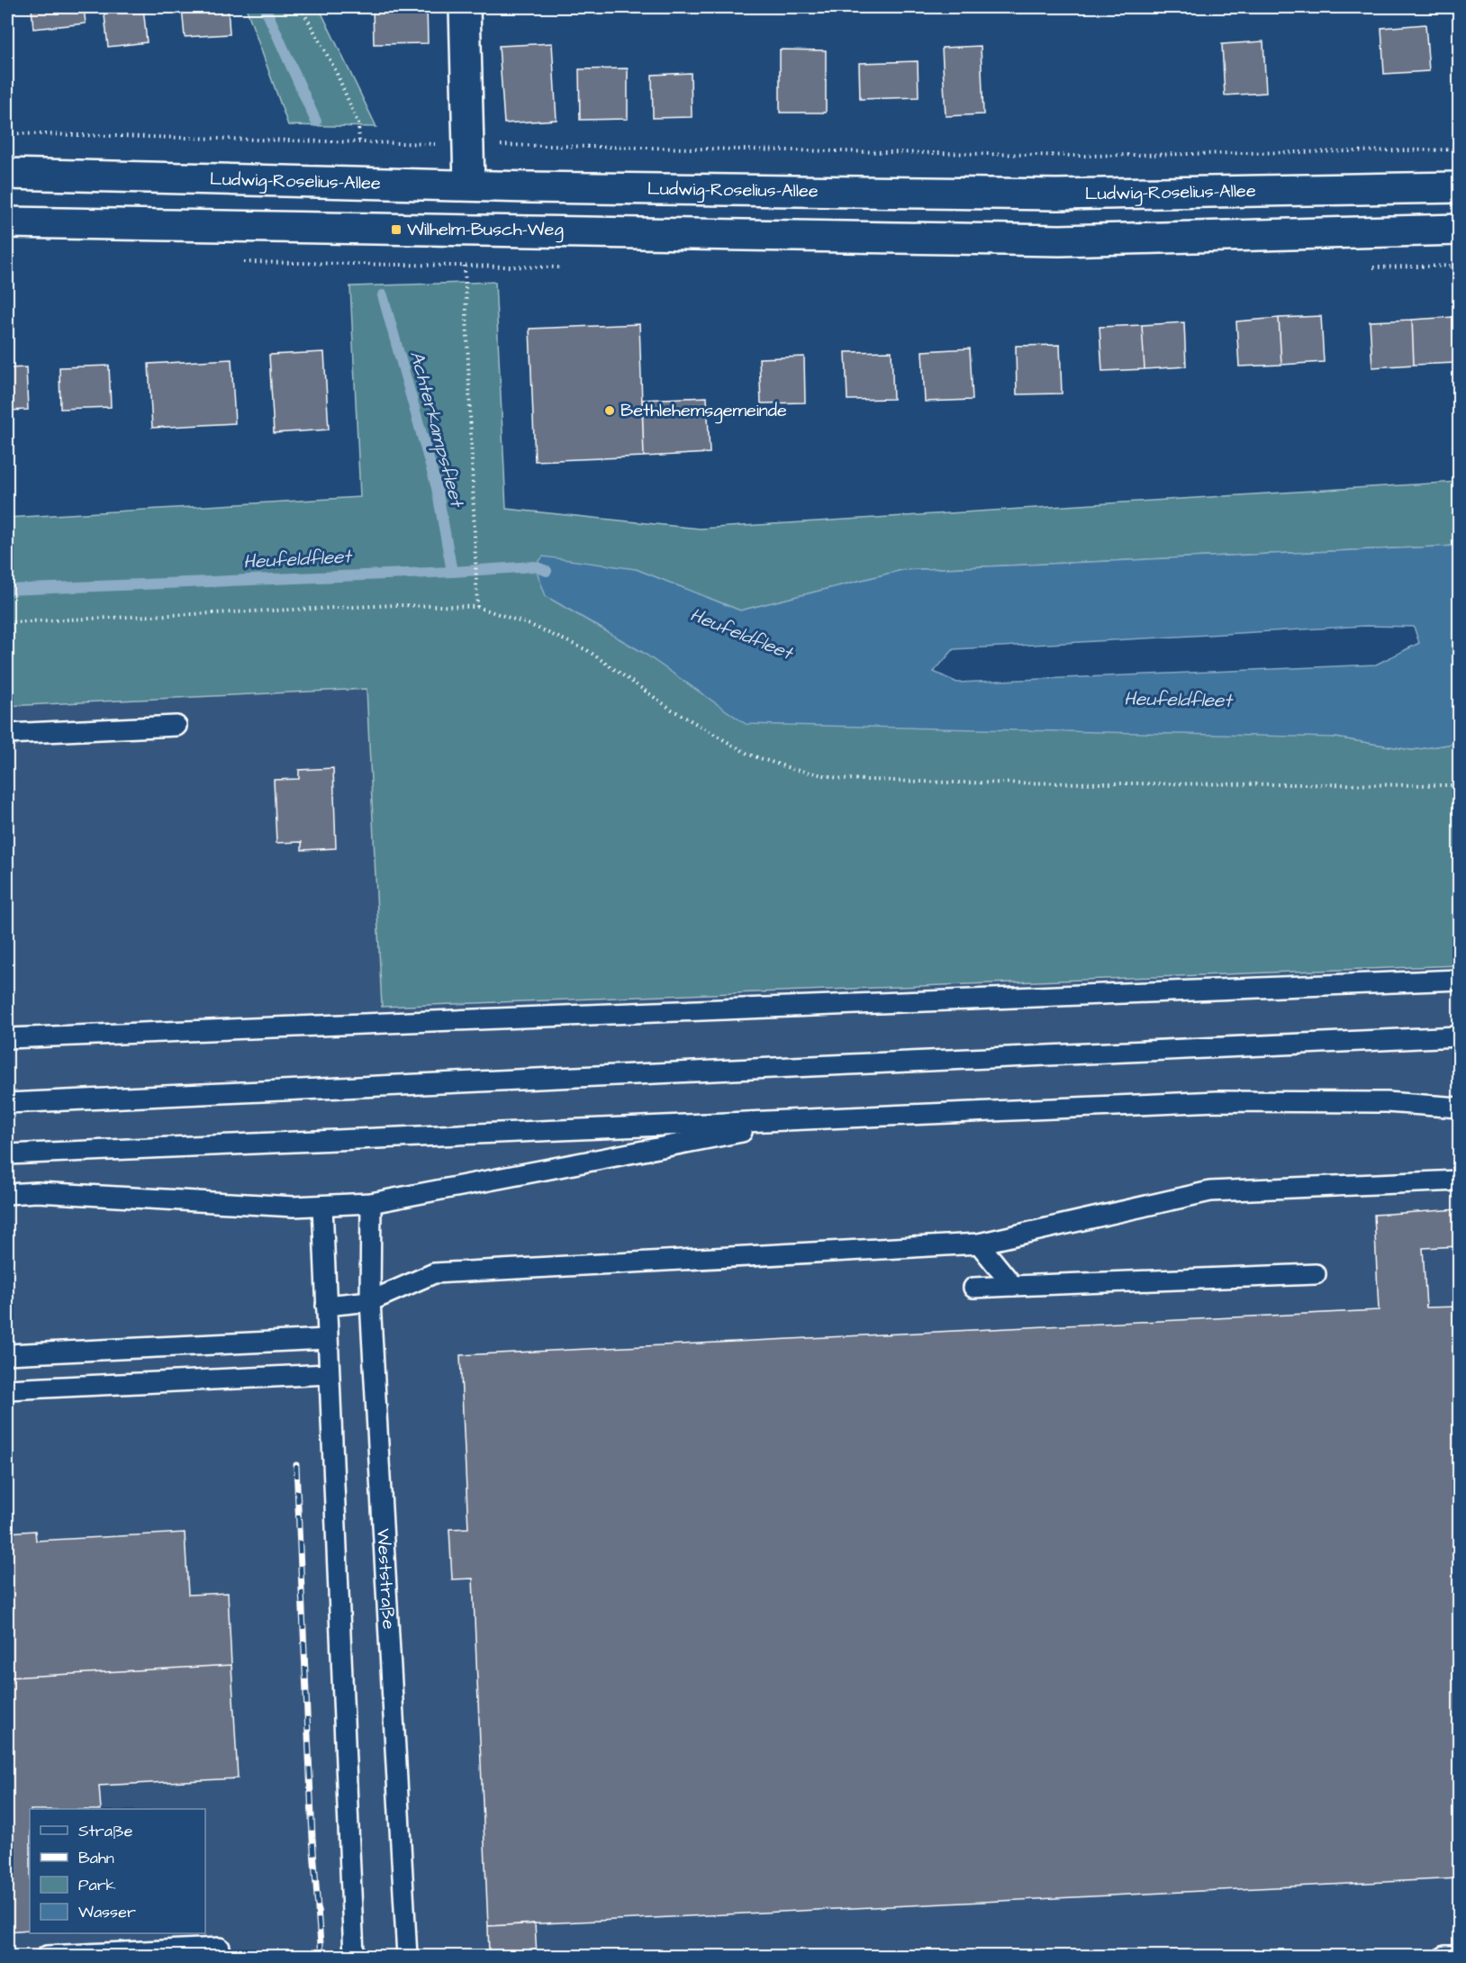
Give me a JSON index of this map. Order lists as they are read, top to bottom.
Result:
{
  "streets": {
    "main road": ["Ludwig-Roselius-Allee"],
    "lane": ["Weststraße"]
  },
  "water": ["Achterkampsfleet", "Heufeldfleet"],
  "places": {
    "transit": ["Wilhelm-Busch-Weg"],
    "other": ["Bethlehemsgemeinde"]
  },
  "legend": [
    "Straße",
    "Bahn",
    "Park",
    "Wasser"
  ]
}
